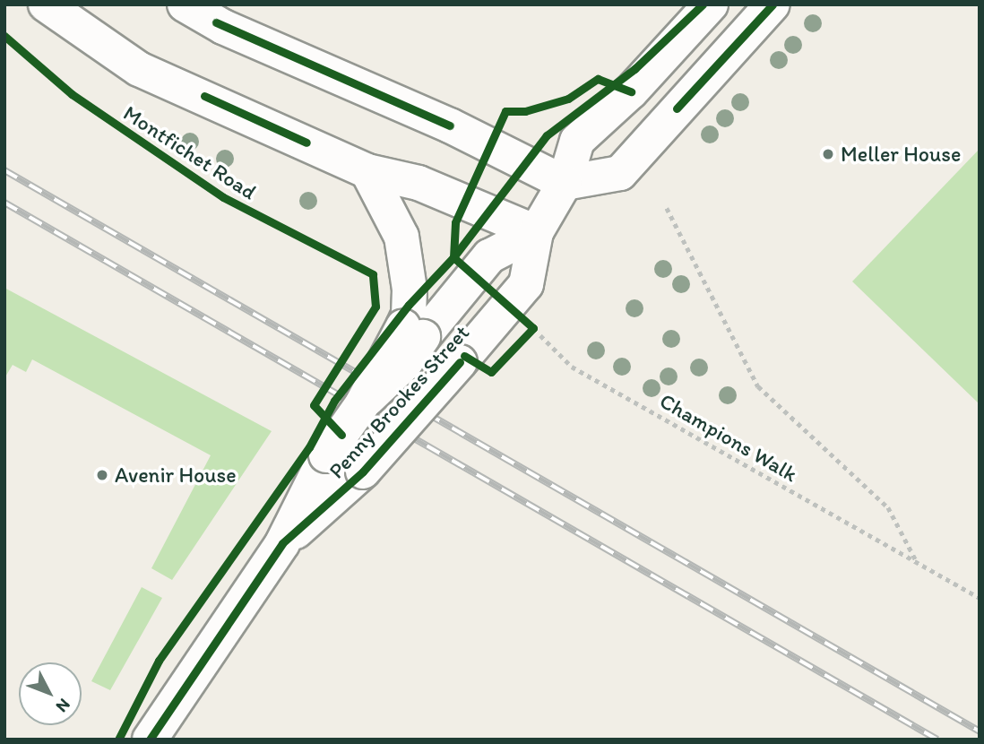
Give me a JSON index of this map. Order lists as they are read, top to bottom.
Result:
{
  "streets": {
    "street": ["Montfichet Road", "Penny Brookes Street"],
    "path": ["Champions Walk"]
  },
  "crossings": [
    ["Montfichet Road", "Penny Brookes Street"],
    ["Penny Brookes Street", "Champions Walk"]
  ],
  "places": ["Meller House", "Avenir House"],
  "north": "bottom right"
}
